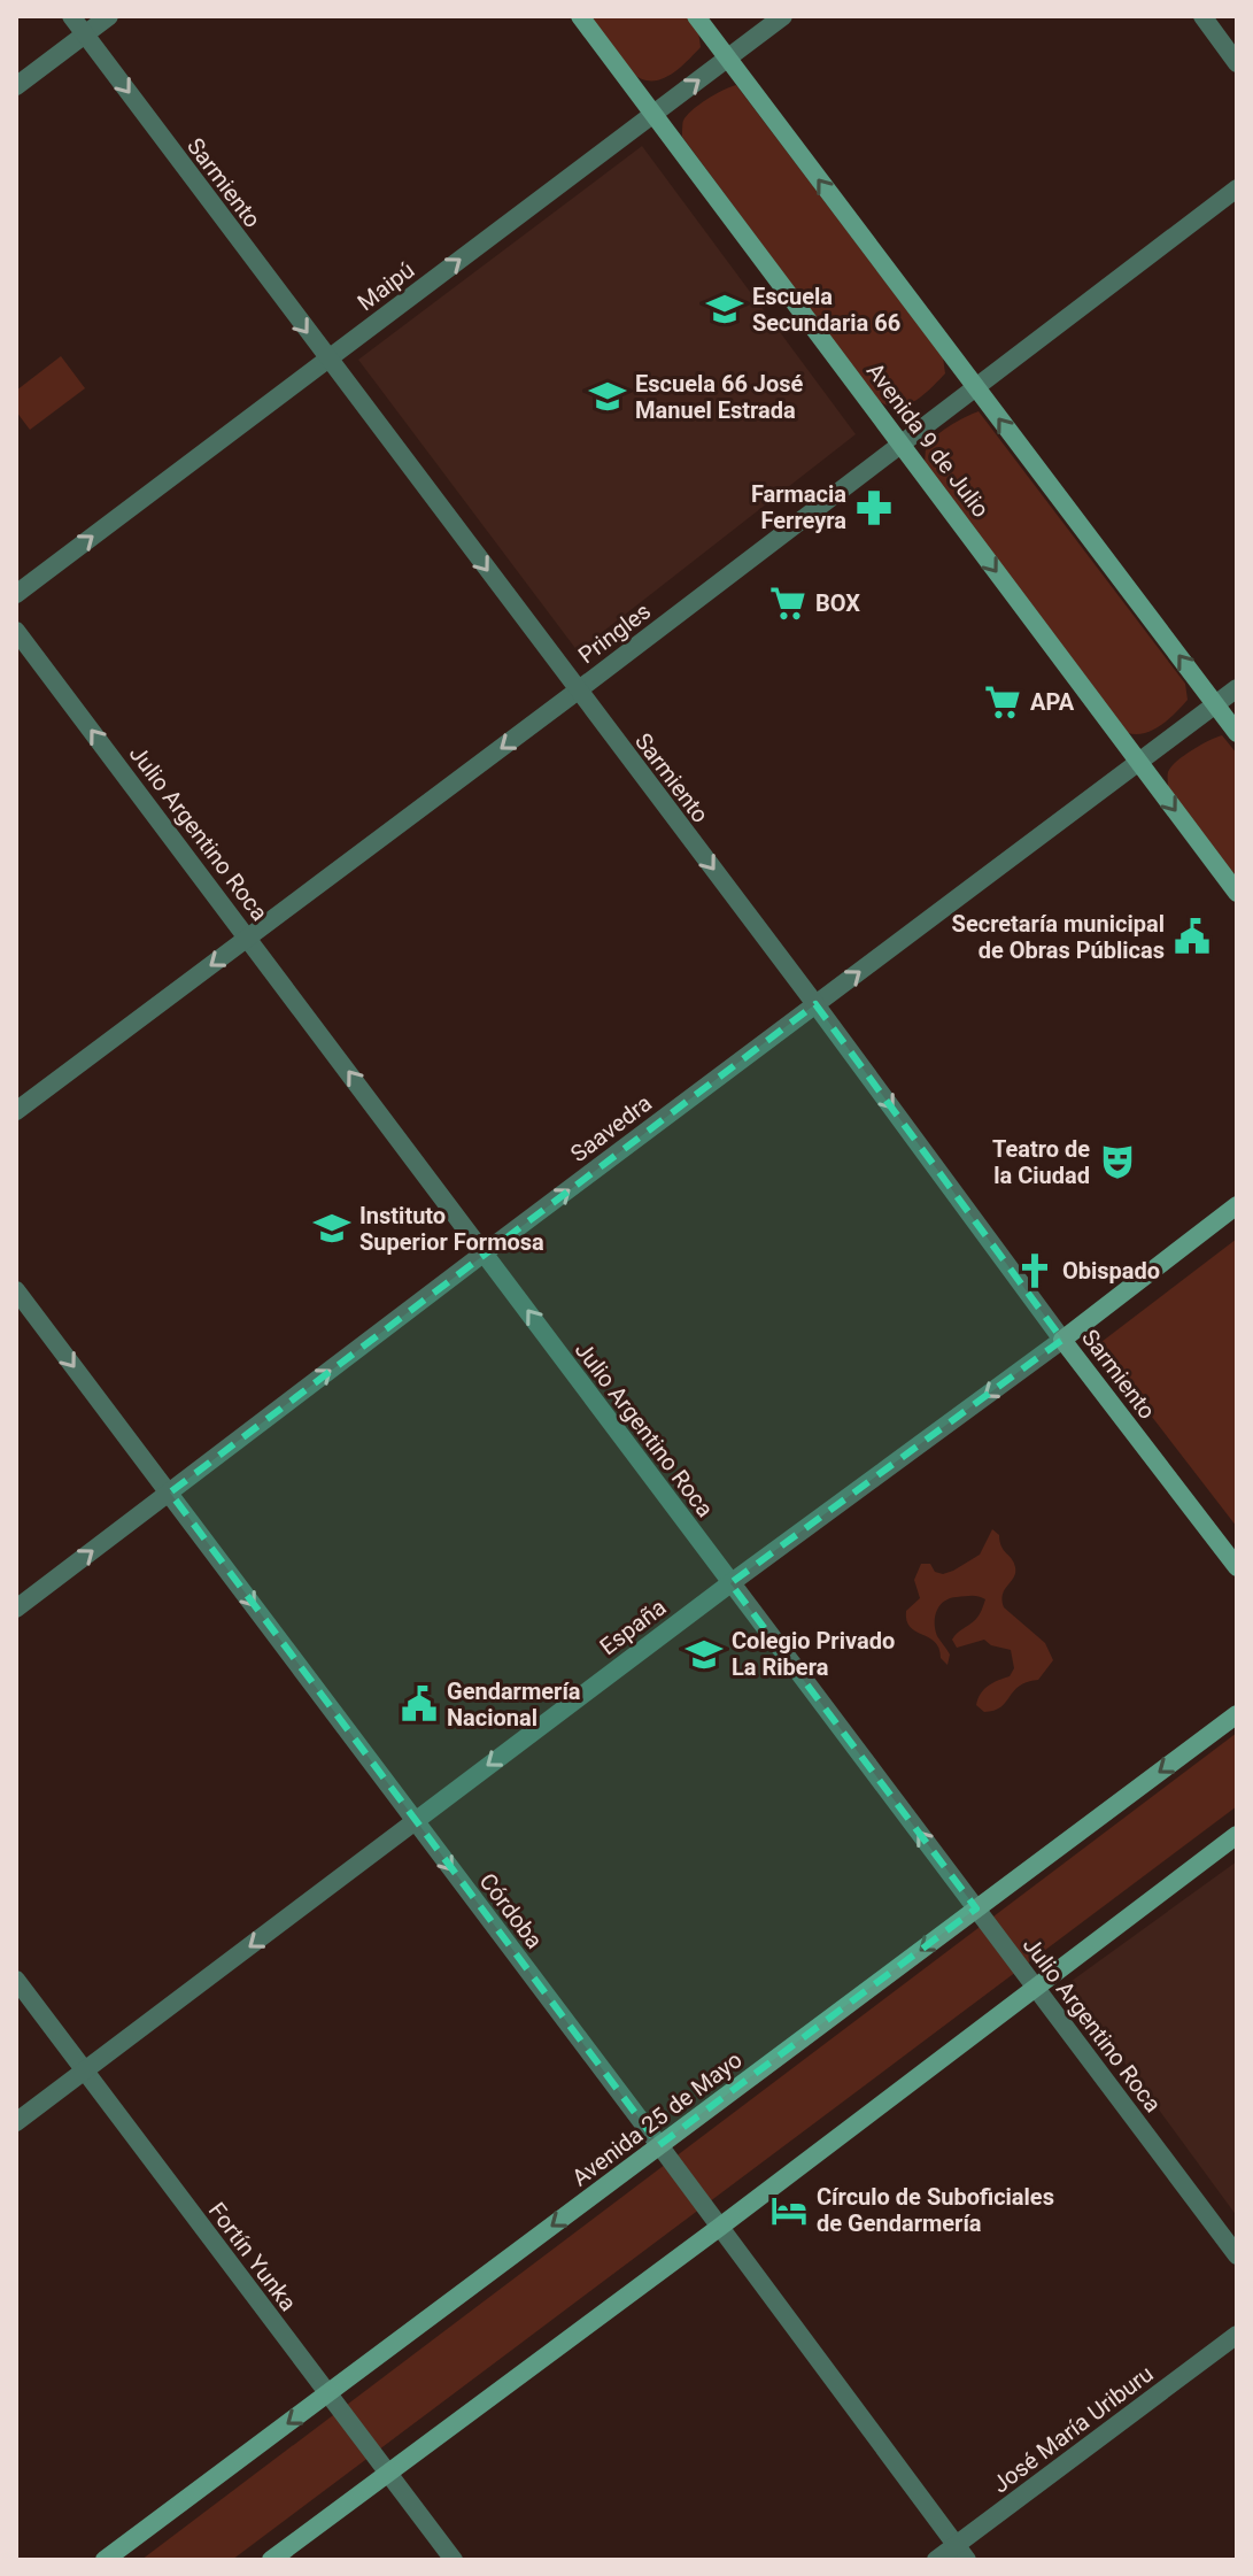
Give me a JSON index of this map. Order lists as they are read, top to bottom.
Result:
{
  "streets": {
    "main road": [
      "Sarmiento",
      "Avenida 9 de Julio",
      "España",
      "Avenida 25 de Mayo"
    ],
    "street": [
      "Maipú",
      "Pringles",
      "Julio Argentino Roca",
      "Saavedra",
      "Córdoba",
      "Fortín Yunka",
      "José María Uriburu"
    ]
  },
  "crossings": [
    ["Sarmiento", "Maipú"],
    ["Sarmiento", "Pringles"],
    ["Sarmiento", "Saavedra"],
    ["Sarmiento", "España"],
    ["Maipú", "Avenida 9 de Julio"],
    ["Avenida 9 de Julio", "Pringles"],
    ["Avenida 9 de Julio", "Saavedra"],
    ["Pringles", "Julio Argentino Roca"],
    ["Julio Argentino Roca", "Saavedra"],
    ["Julio Argentino Roca", "España"],
    ["Julio Argentino Roca", "Avenida 25 de Mayo"],
    ["Saavedra", "Córdoba"],
    ["España", "Córdoba"],
    ["España", "Fortín Yunka"],
    ["Córdoba", "Avenida 25 de Mayo"],
    ["Córdoba", "José María Uriburu"],
    ["Avenida 25 de Mayo", "Fortín Yunka"]
  ],
  "one_way": [
    "Sarmiento",
    "Maipú",
    "Pringles",
    "Julio Argentino Roca",
    "Saavedra",
    "España",
    "Córdoba"
  ],
  "places": {
    "school or university": [
      "Escuela Secundaria 66",
      "Escuela 66 José Manuel Estrada",
      "Instituto Superior Formosa",
      "Colegio Privado La Ribera"
    ],
    "pharmacy": ["Farmacia Ferreyra"],
    "supermarket": ["BOX", "APA"],
    "public building": ["Secretaría municipal de Obras Públicas", "Gendarmería Nacional"],
    "theatre": ["Teatro de la Ciudad"],
    "church": ["Obispado"],
    "hotel": ["Círculo de Suboficiales de Gendarmería"]
  }
}
